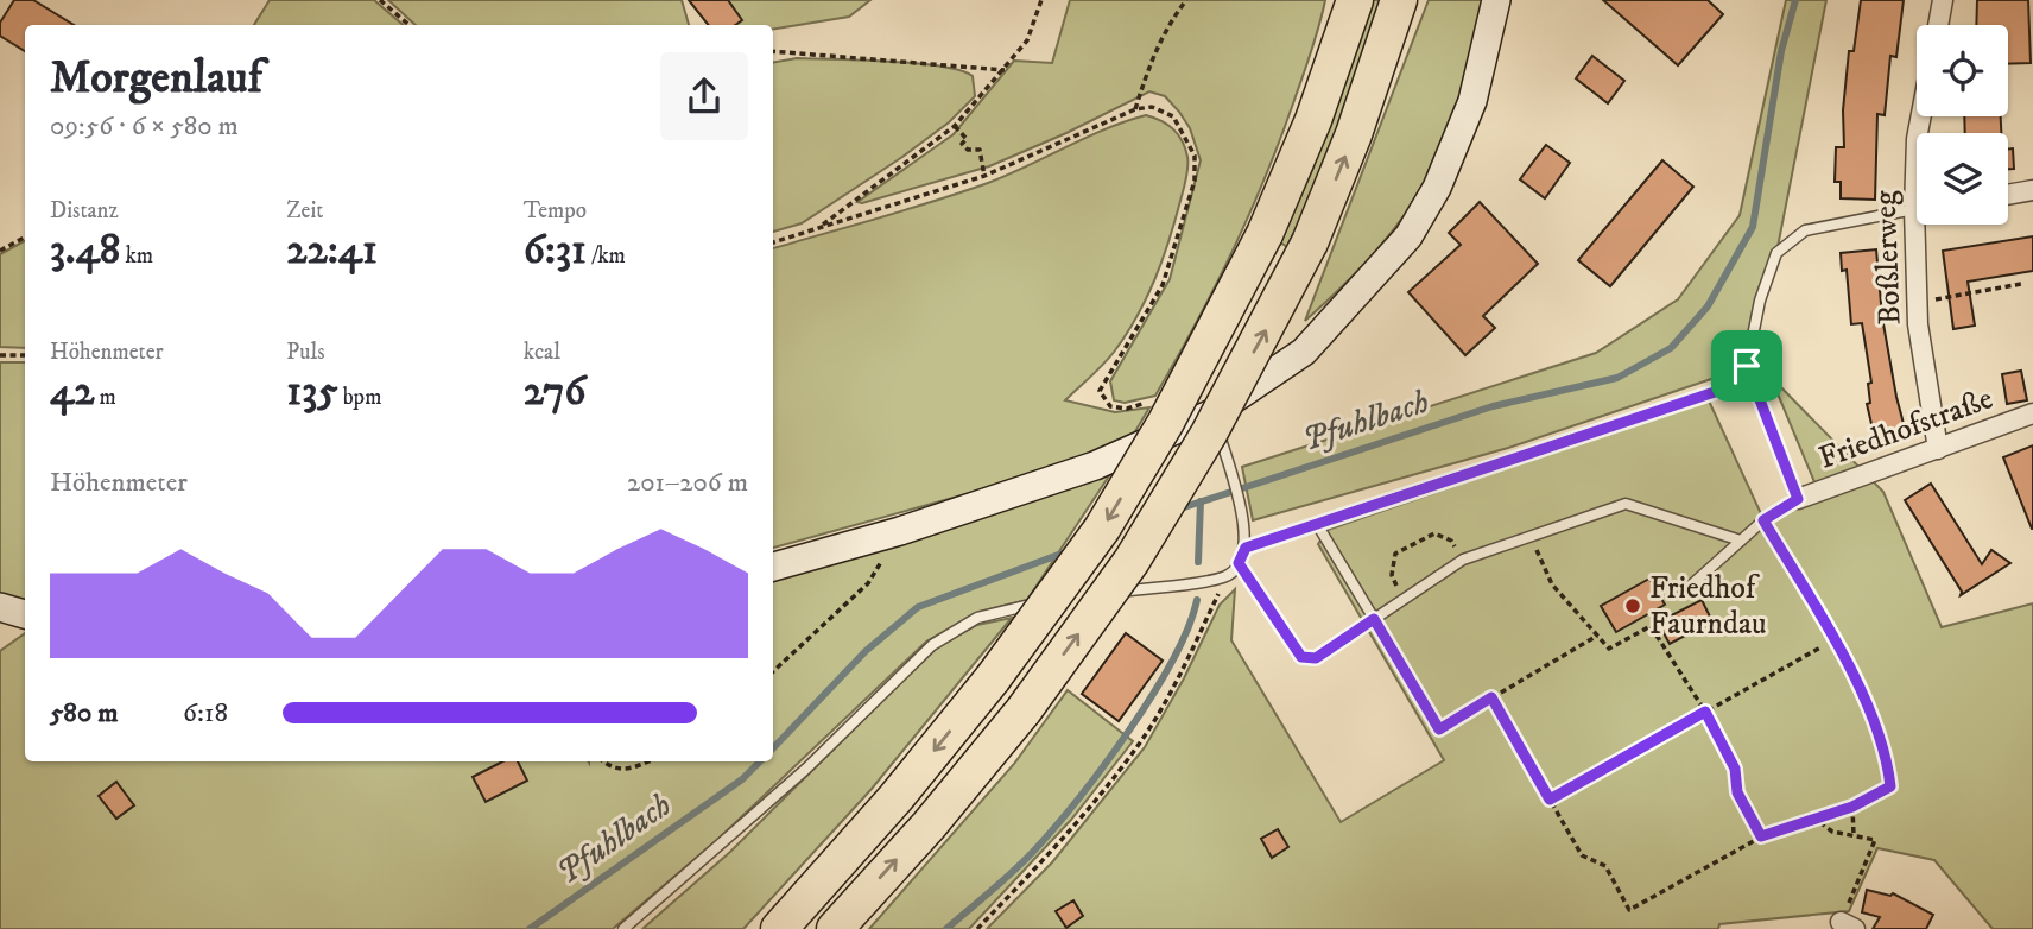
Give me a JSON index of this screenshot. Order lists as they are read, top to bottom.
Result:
{
  "streets": {
    "street": ["Boßlerweg", "Friedhofstraße"]
  },
  "crossings": [
    ["Boßlerweg", "Friedhofstraße"]
  ],
  "water": ["Pfuhlbach"],
  "places": ["Friedhof Faurndau"],
  "page": {
    "heading": ["Morgenlauf", "09:56 · 6 × 580 m"],
    "stats": [
      ["Distanz", "3.48 km"],
      ["Zeit", "22:41"],
      ["Tempo", "6:31 /km"],
      ["Höhenmeter", "42 m"],
      ["Puls", "135 bpm"],
      ["kcal", "276"]
    ],
    "chart": ["Höhenmeter", "201–206 m"],
    "list": [
      {
        "name": "580 m",
        "note": "6:18"
      }
    ]
  }
}
